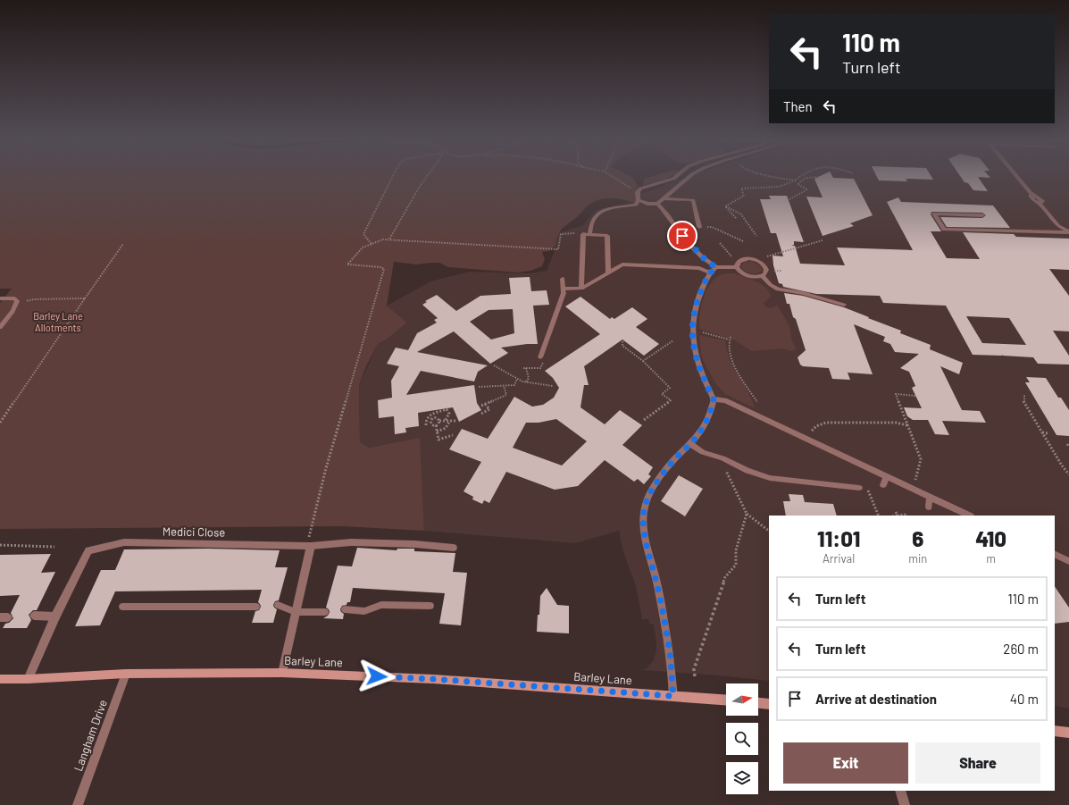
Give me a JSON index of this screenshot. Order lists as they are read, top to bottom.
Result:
{
  "streets": {
    "main road": ["Barley Lane"],
    "street": ["Medici Close", "Langham Drive"]
  },
  "crossings": [
    ["Medici Close", "Barley Lane"],
    ["Barley Lane", "Langham Drive"]
  ],
  "parks": ["Barley Lane Allotments"],
  "north": "right",
  "page": {
    "turn": ["110 m", "Turn left"],
    "then": "Then",
    "eta": [
      "11:01",
      "Arrival",
      "6",
      "min",
      "410",
      "m"
    ],
    "list": [
      {
        "name": "Turn left",
        "value": "110 m"
      },
      {
        "name": "Turn left",
        "value": "260 m"
      },
      {
        "name": "Arrive at destination",
        "value": "40 m"
      }
    ],
    "buttons": ["Exit", "Share"]
  }
}
